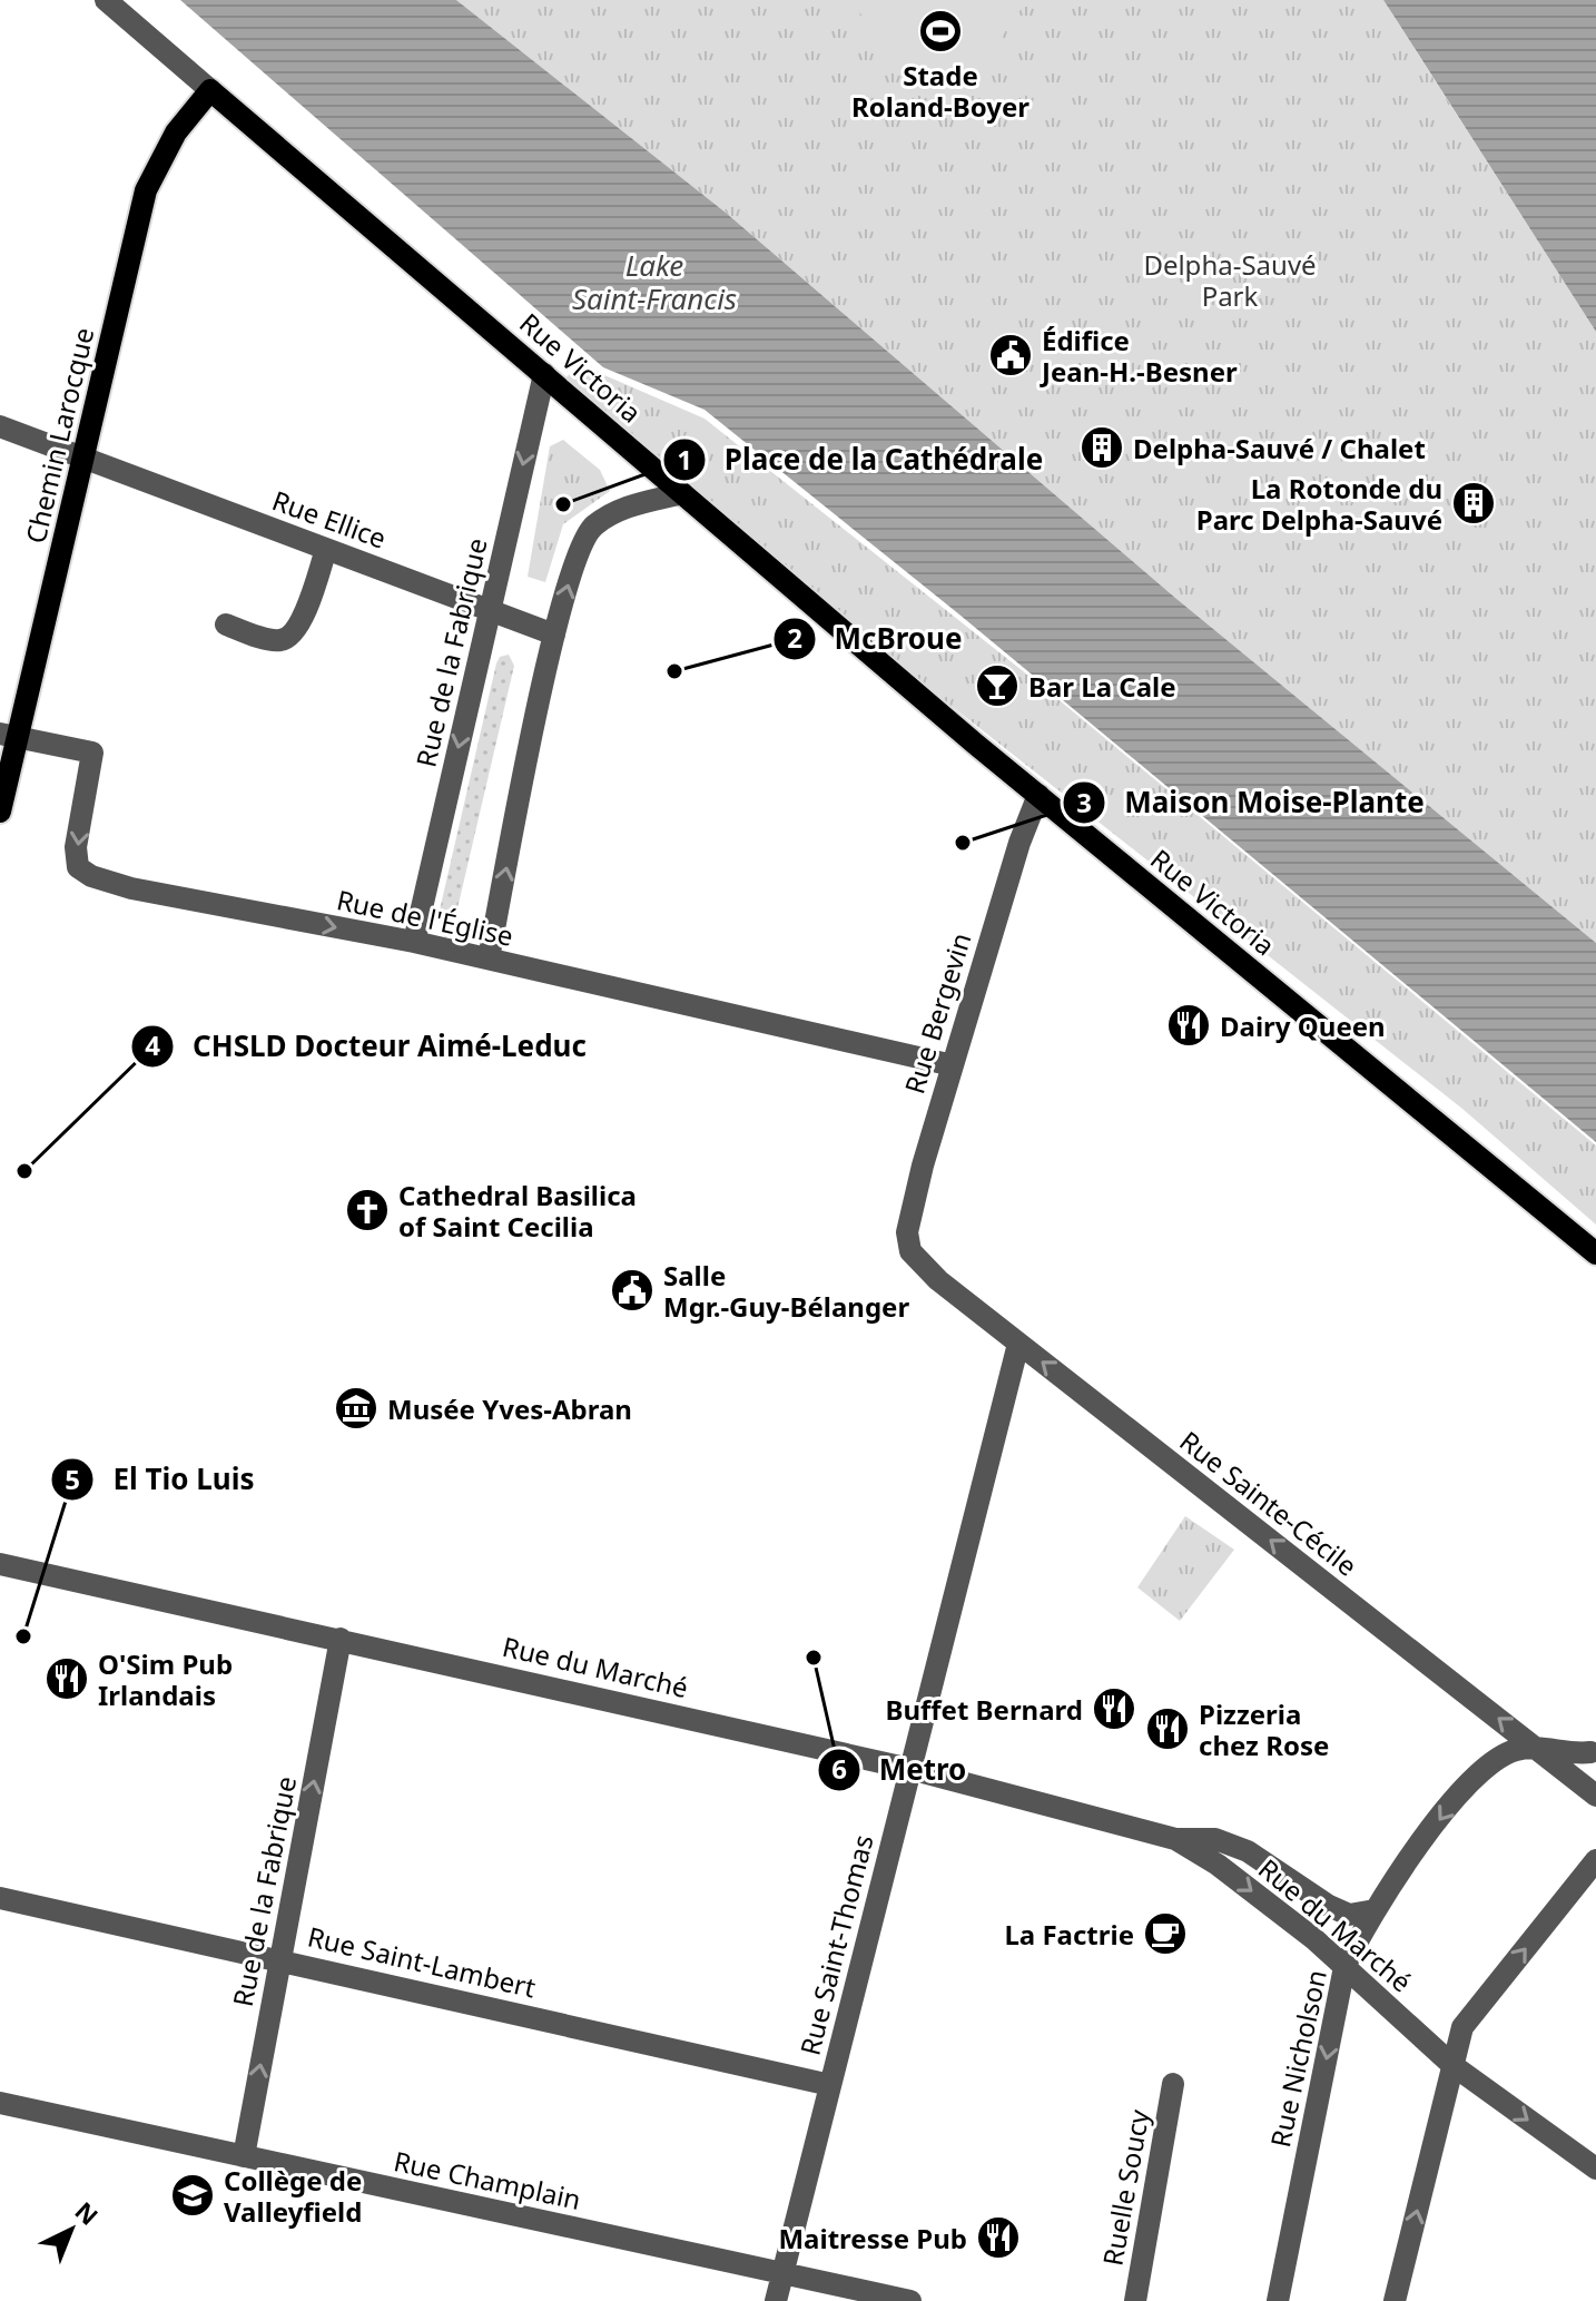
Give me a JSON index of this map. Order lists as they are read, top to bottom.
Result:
{
  "streets": {
    "main road": ["Rue Victoria", "Chemin Larocque"],
    "street": [
      "Rue Ellice",
      "Rue de la Fabrique",
      "Rue de l'Église",
      "Rue Bergevin",
      "Rue Sainte-Cécile",
      "Rue du Marché",
      "Rue Saint-Thomas",
      "Rue Saint-Lambert",
      "Rue Nicholson",
      "Rue Champlain",
      "Ruelle Soucy"
    ]
  },
  "crossings": [
    ["Rue Victoria", "Chemin Larocque"],
    ["Rue Victoria", "Rue de la Fabrique"],
    ["Rue Victoria", "Rue Bergevin"],
    ["Chemin Larocque", "Rue Ellice"],
    ["Chemin Larocque", "Rue de l'Église"],
    ["Rue Ellice", "Rue de la Fabrique"],
    ["Rue de la Fabrique", "Rue de l'Église"],
    ["Rue de la Fabrique", "Rue du Marché"],
    ["Rue de la Fabrique", "Rue Saint-Lambert"],
    ["Rue de la Fabrique", "Rue Champlain"],
    ["Rue de l'Église", "Rue Bergevin"],
    ["Rue Bergevin", "Rue Sainte-Cécile"],
    ["Rue Sainte-Cécile", "Rue Saint-Thomas"],
    ["Rue Sainte-Cécile", "Rue Nicholson"],
    ["Rue du Marché", "Rue Saint-Thomas"],
    ["Rue du Marché", "Rue Nicholson"],
    ["Rue Saint-Thomas", "Rue Saint-Lambert"],
    ["Rue Saint-Thomas", "Rue Champlain"]
  ],
  "one_way": ["Rue de l'Église", "Rue Sainte-Cécile"],
  "water": ["Lake Saint-Francis"],
  "parks": ["Delpha-Sauvé Park"],
  "places": {
    "sports": ["Stade Roland-Boyer"],
    "public building": ["Édifice Jean-H.-Besner", "Salle Mgr.-Guy-Bélanger"],
    "building": ["Delpha-Sauvé / Chalet", "La Rotonde du Parc Delpha-Sauvé"],
    "other": [
      "Place de la Cathédrale",
      "McBroue",
      "Maison Moise-Plante",
      "CHSLD Docteur Aimé-Leduc",
      "El Tio Luis",
      "Metro"
    ],
    "bar": ["Bar La Cale"],
    "restaurant": [
      "Dairy Queen",
      "O'Sim Pub Irlandais",
      "Buffet Bernard",
      "Pizzeria chez Rose",
      "Maitresse Pub"
    ],
    "church": ["Cathedral Basilica of Saint Cecilia"],
    "museum": ["Musée Yves-Abran"],
    "cafe": ["La Factrie"],
    "school or university": ["Collège de Valleyfield"]
  },
  "north": "top right"
}
